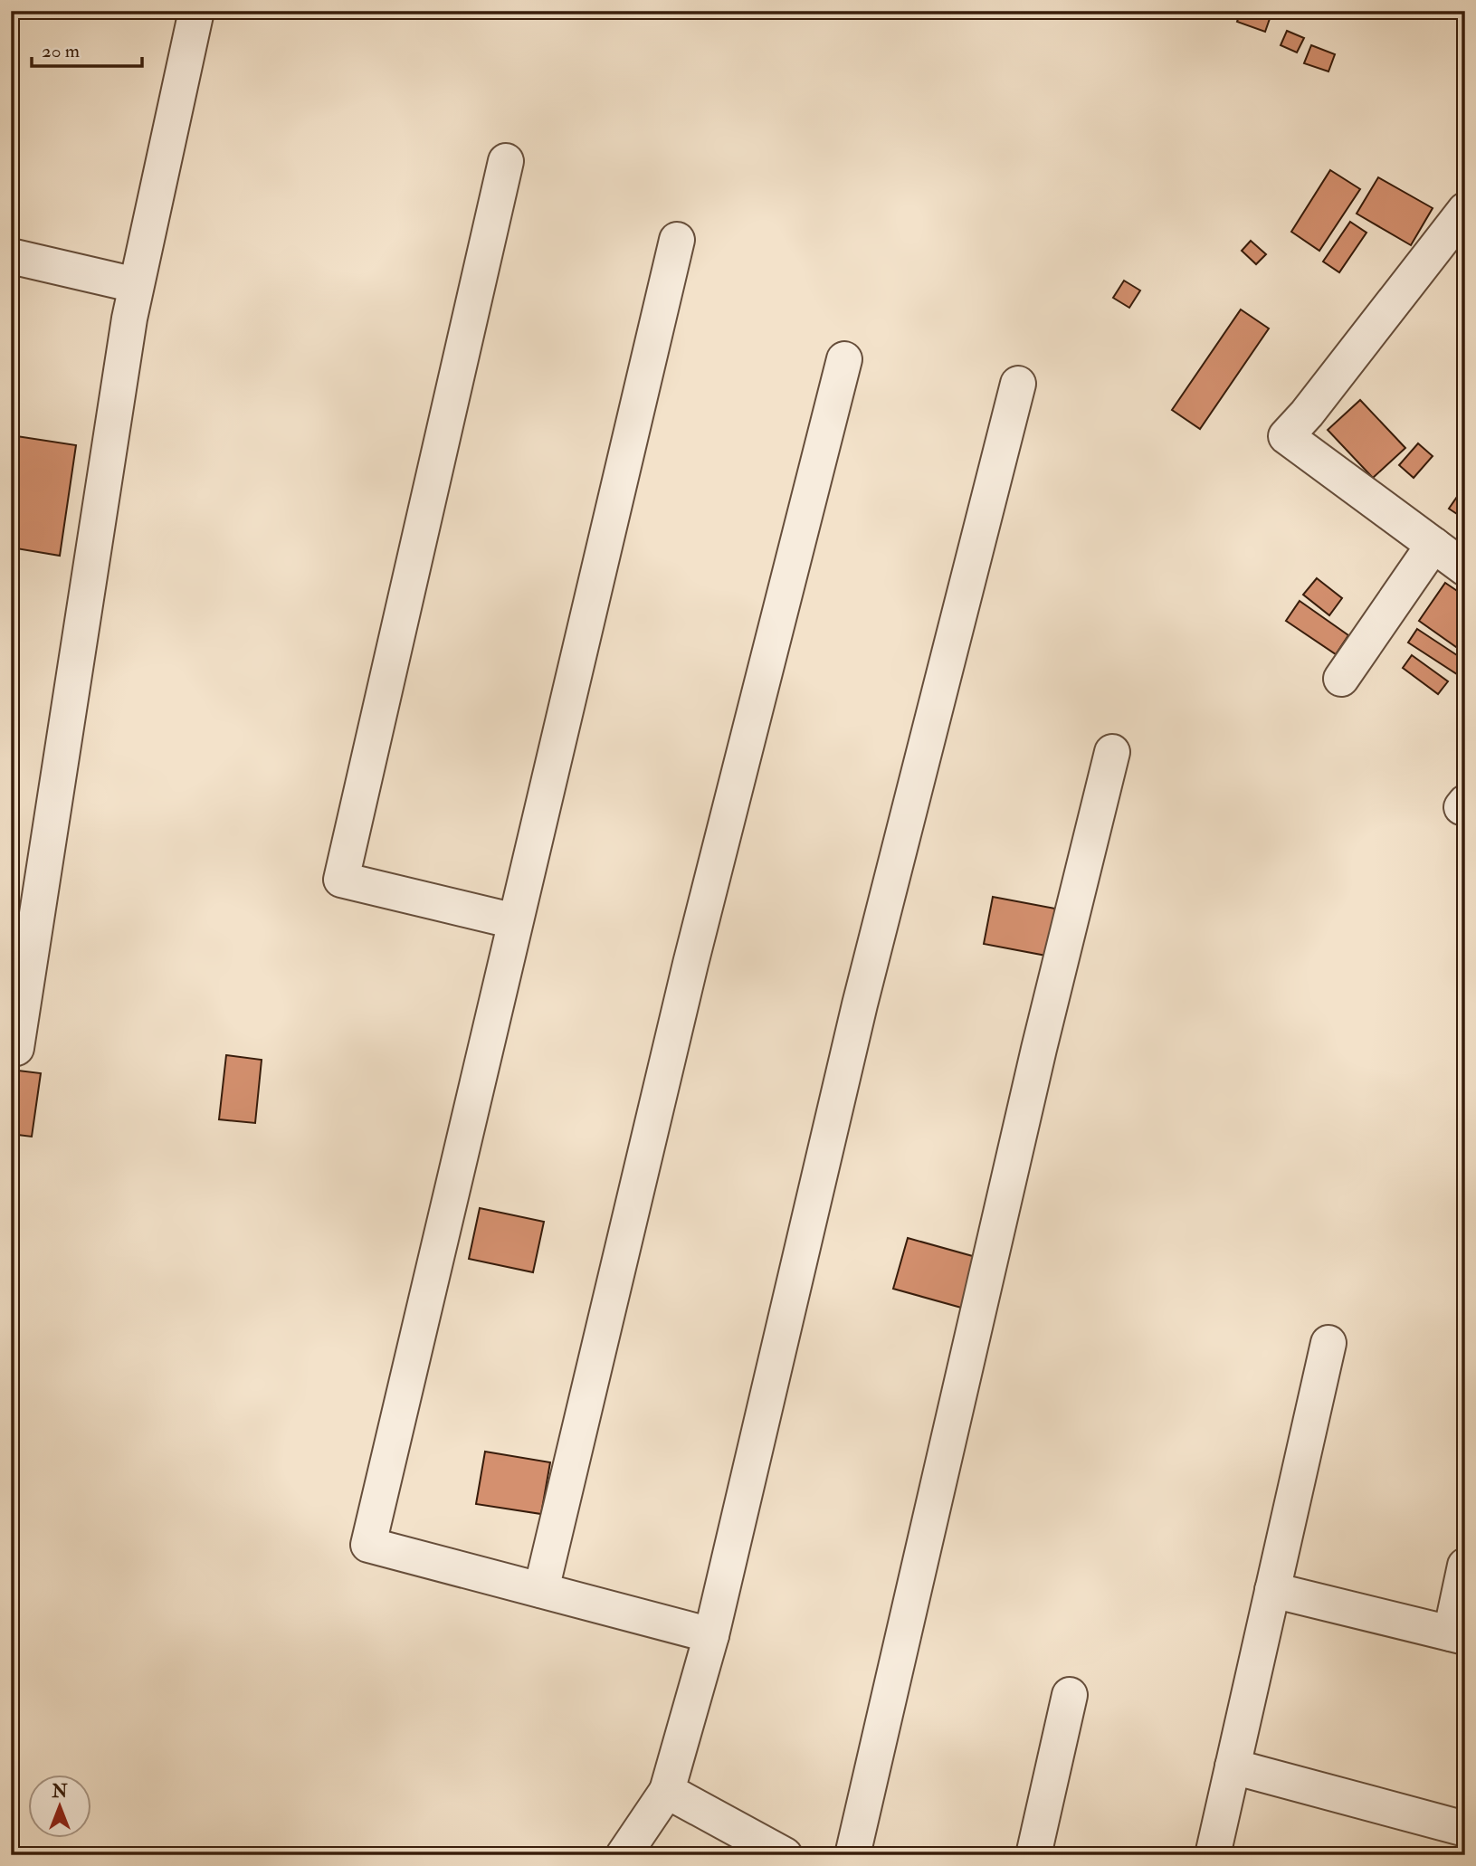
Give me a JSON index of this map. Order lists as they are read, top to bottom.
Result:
{
  "scale_bar": "20 m",
  "north": "top"
}
